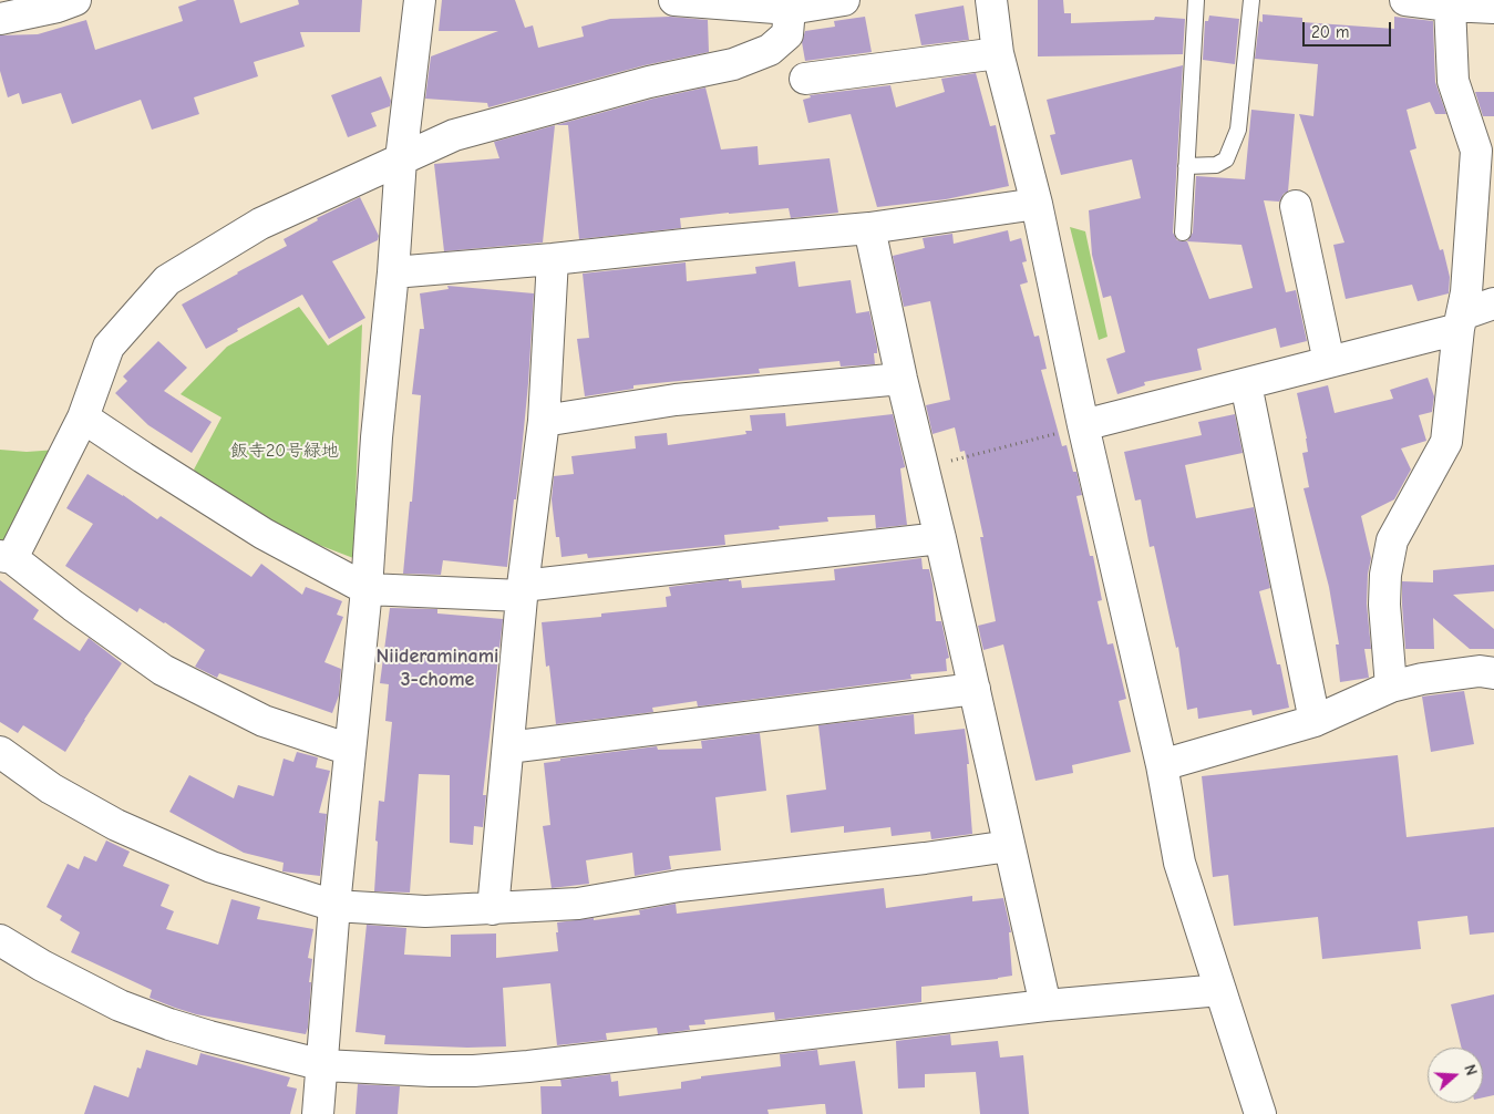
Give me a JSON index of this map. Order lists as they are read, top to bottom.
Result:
{
  "districts": ["Niideraminami 3-chome"],
  "parks": ["飯寺20号緑地"],
  "scale_bar": "20 m",
  "north": "right"
}
